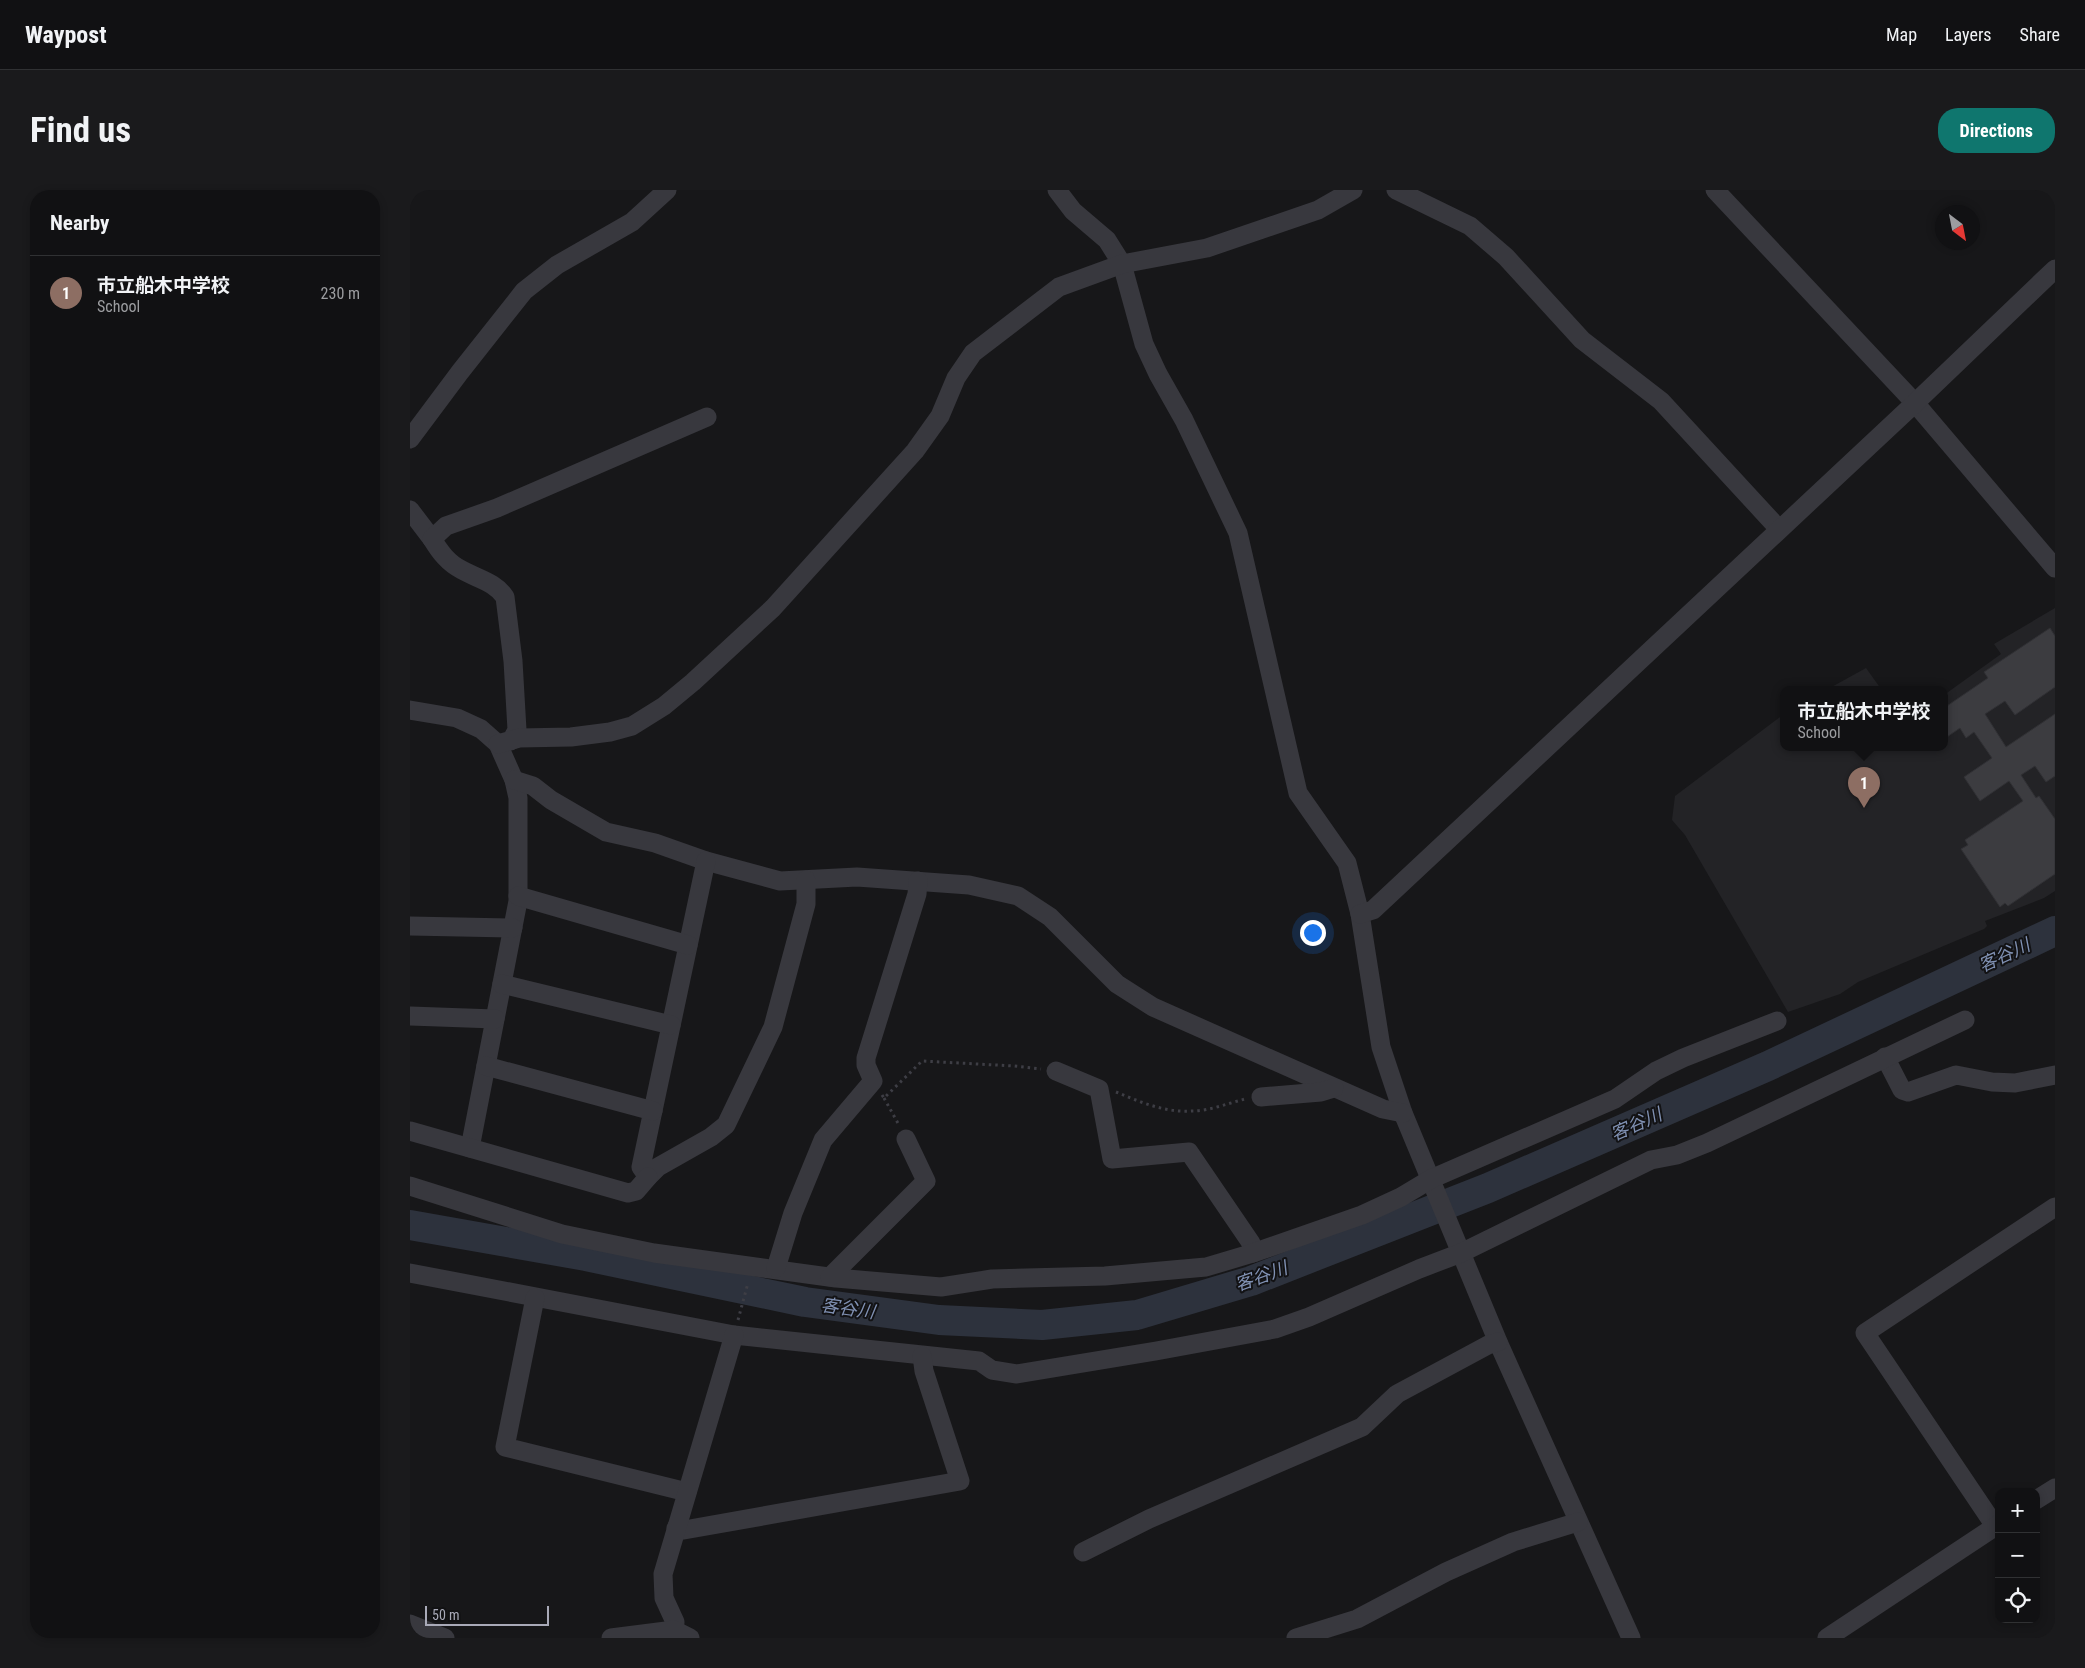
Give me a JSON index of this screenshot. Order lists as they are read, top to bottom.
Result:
{
  "water": ["客谷川"],
  "scale_bar": "50 m",
  "north": "bottom right",
  "page": {
    "header": "Waypost",
    "nav": ["Map", "Layers", "Share"],
    "buttons": "Directions",
    "title": "Find us",
    "heading": "Nearby",
    "list": [
      {
        "mark": "1",
        "name": "市立船木中学校",
        "note": "School",
        "value": "230 m"
      }
    ],
    "popup": ["市立船木中学校", "School"],
    "pins": "1",
    "map_buttons": ["+", "−"],
    "scale": "50 m"
  }
}
